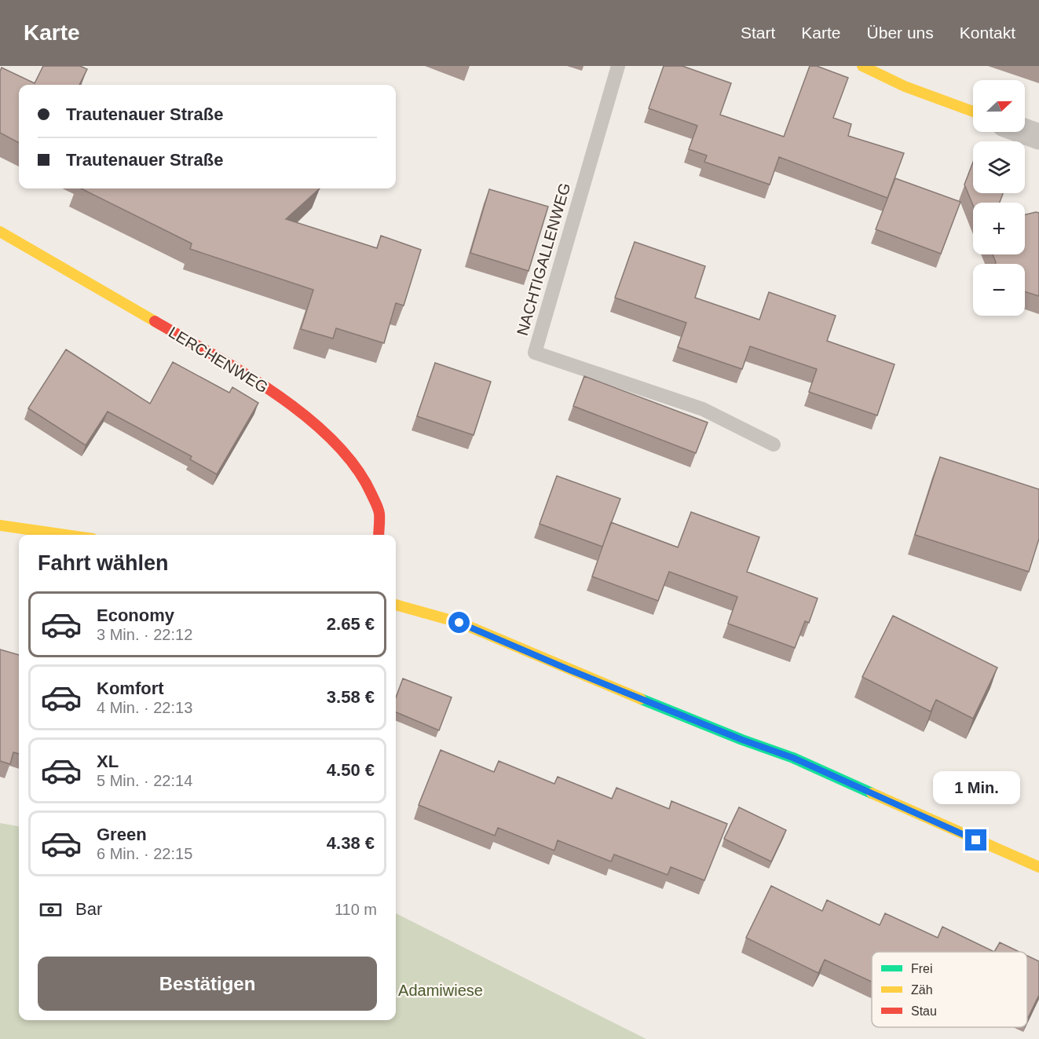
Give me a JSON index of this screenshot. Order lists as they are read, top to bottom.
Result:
{
  "streets": {
    "street": ["LERCHENWEG"],
    "lane": ["NACHTIGALLENWEG"]
  },
  "parks": ["Adamiwiese"],
  "legend": ["Frei", "Zäh", "Stau"],
  "north": "right",
  "page": {
    "header": "Karte",
    "nav": [
      "Start",
      "Karte",
      "Über uns",
      "Kontakt"
    ],
    "map_buttons": ["+", "−"],
    "banner": ["Trautenauer Straße", "Trautenauer Straße"],
    "heading": "Fahrt wählen",
    "list": [
      {
        "name": "Economy",
        "note": "3 Min. · 22:12",
        "value": "2.65 €"
      },
      {
        "name": "Komfort",
        "note": "4 Min. · 22:13",
        "value": "3.58 €"
      },
      {
        "name": "XL",
        "note": "5 Min. · 22:14",
        "value": "4.50 €"
      },
      {
        "name": "Green",
        "note": "6 Min. · 22:15",
        "value": "4.38 €"
      }
    ],
    "bubble": "1 Min.",
    "pay": ["Bar", "110 m"],
    "buttons": "Bestätigen"
  }
}
